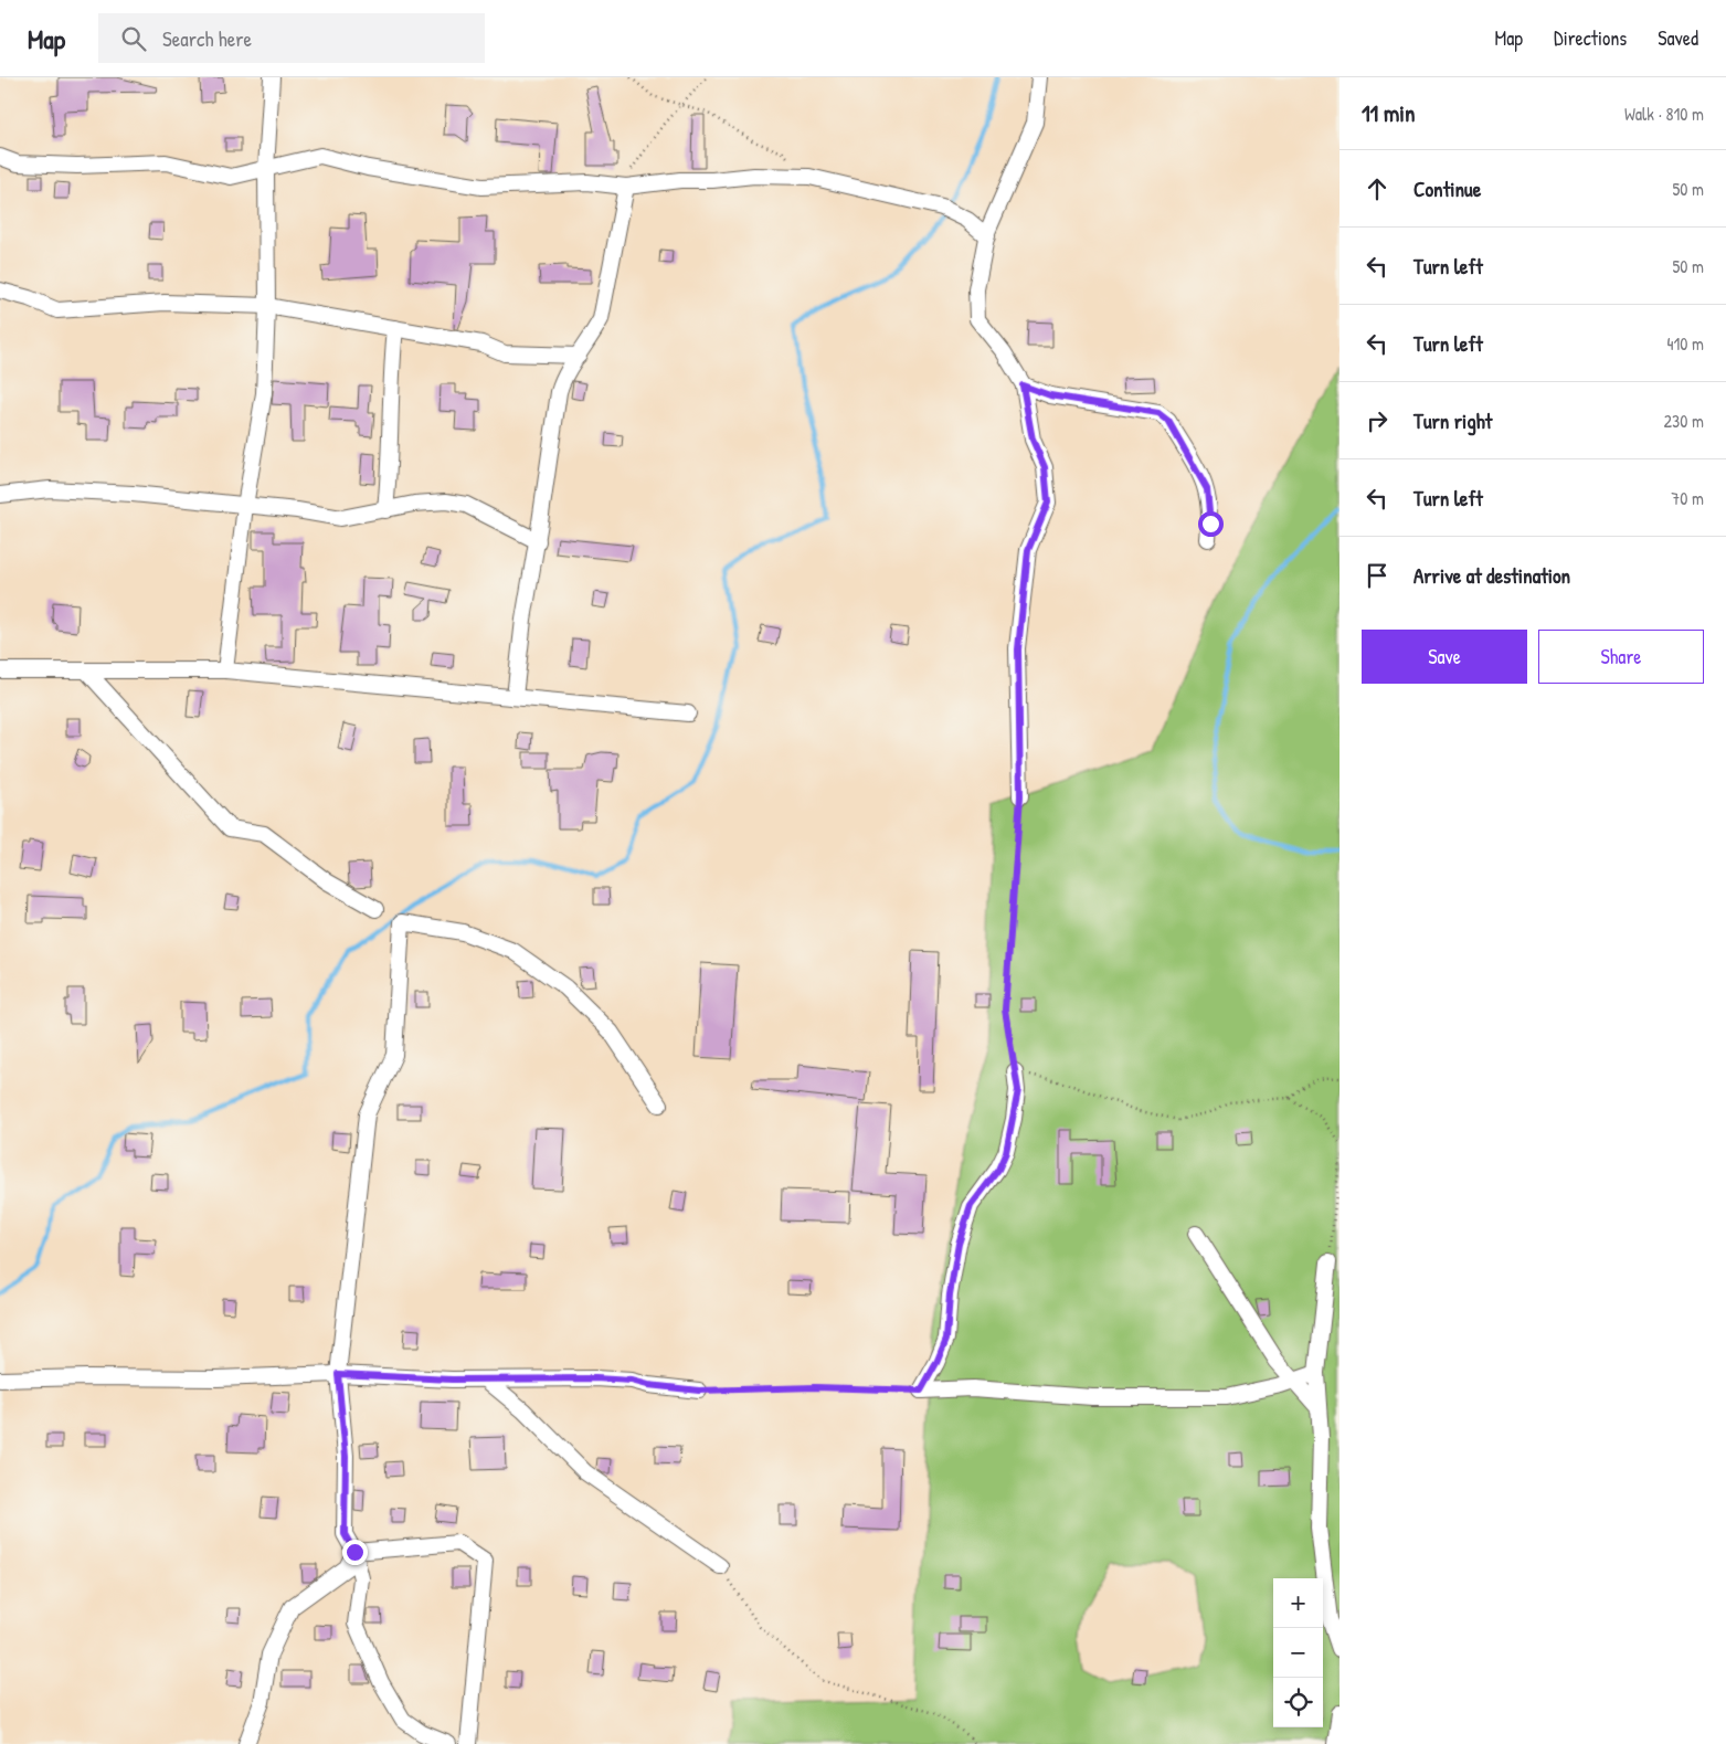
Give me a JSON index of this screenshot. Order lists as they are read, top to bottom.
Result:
{
  "page": {
    "header": "Map",
    "search": "Search here",
    "nav": ["Map", "Directions", "Saved"],
    "heading": ["11 min", "Walk · 810 m"],
    "list": [
      ["Continue", "50 m"],
      ["Turn left", "50 m"],
      ["Turn left", "410 m"],
      ["Turn right", "230 m"],
      ["Turn left", "70 m"],
      "Arrive at destination"
    ],
    "buttons": ["Save", "Share"],
    "map_buttons": ["+", "−"]
  }
}
